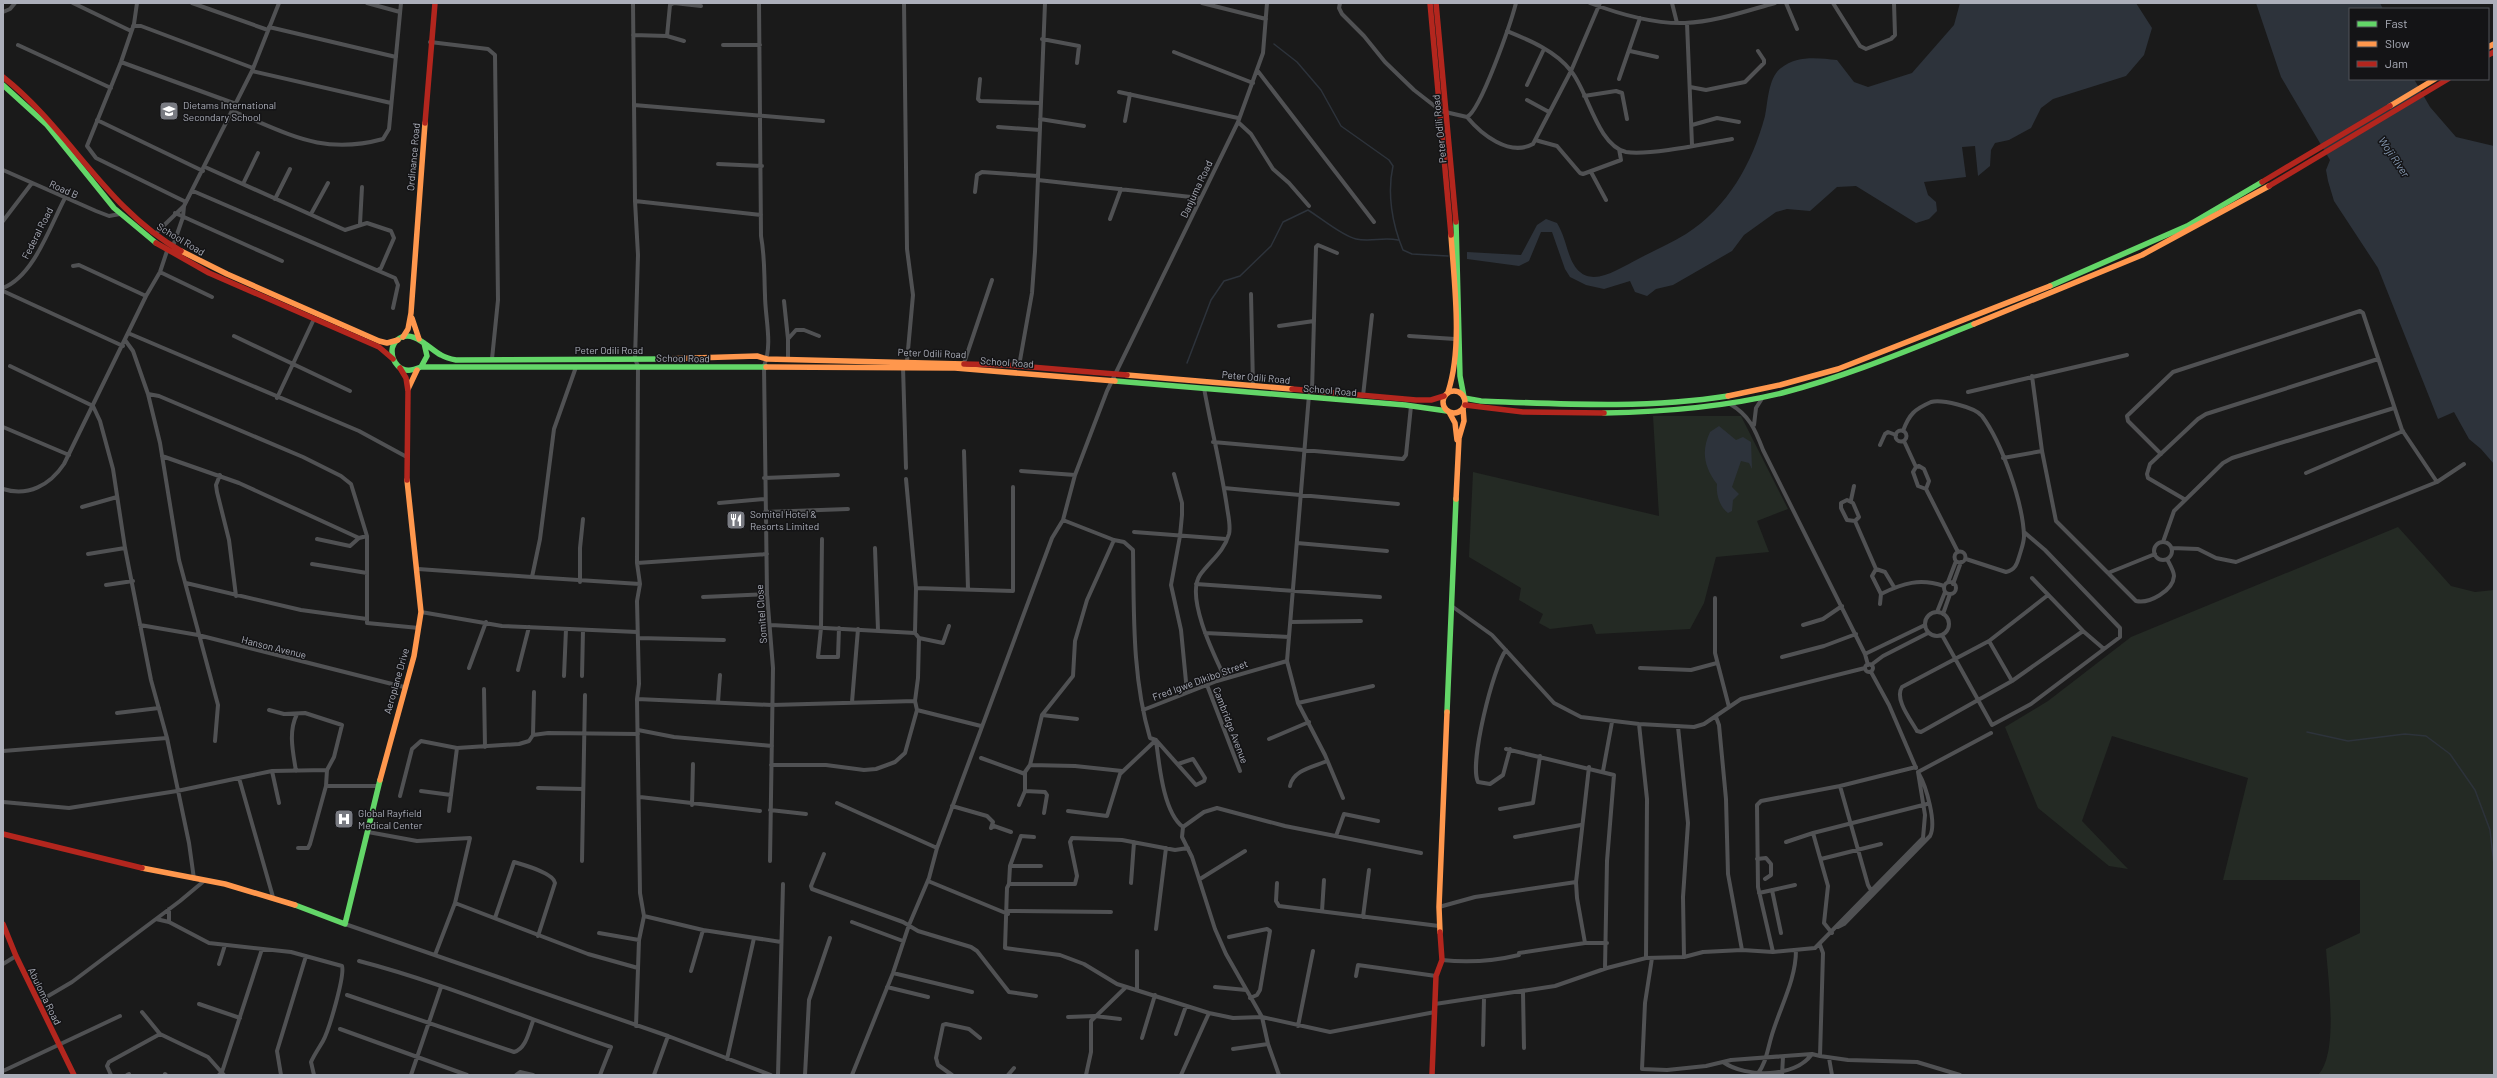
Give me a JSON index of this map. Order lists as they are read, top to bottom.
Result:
{
  "streets": {
    "main road": [
      "Peter Odili Road",
      "Ordinance Road",
      "School Road",
      "Aeroplane Drive",
      "Abuloma Road"
    ],
    "street": [
      "Road B",
      "Danjuma Road",
      "Federal Road",
      "Somitel Close",
      "Hanson Avenue",
      "Fred Igwe Dikibo Street",
      "Cambridge Avenue"
    ]
  },
  "crossings": [
    ["Peter Odili Road", "Danjuma Road"],
    ["Peter Odili Road", "School Road"],
    ["Road B", "Federal Road"],
    ["Road B", "School Road"],
    ["Danjuma Road", "School Road"],
    ["School Road", "Somitel Close"],
    ["Hanson Avenue", "Aeroplane Drive"],
    ["Fred Igwe Dikibo Street", "Cambridge Avenue"]
  ],
  "water": ["Woji River"],
  "places": {
    "school or university": ["Dietams International Secondary School"],
    "restaurant": ["Somitel Hotel & Resorts Limited"],
    "hospital": ["Global Rayfield Medical Center"]
  },
  "legend": ["Fast", "Slow", "Jam"]
}
